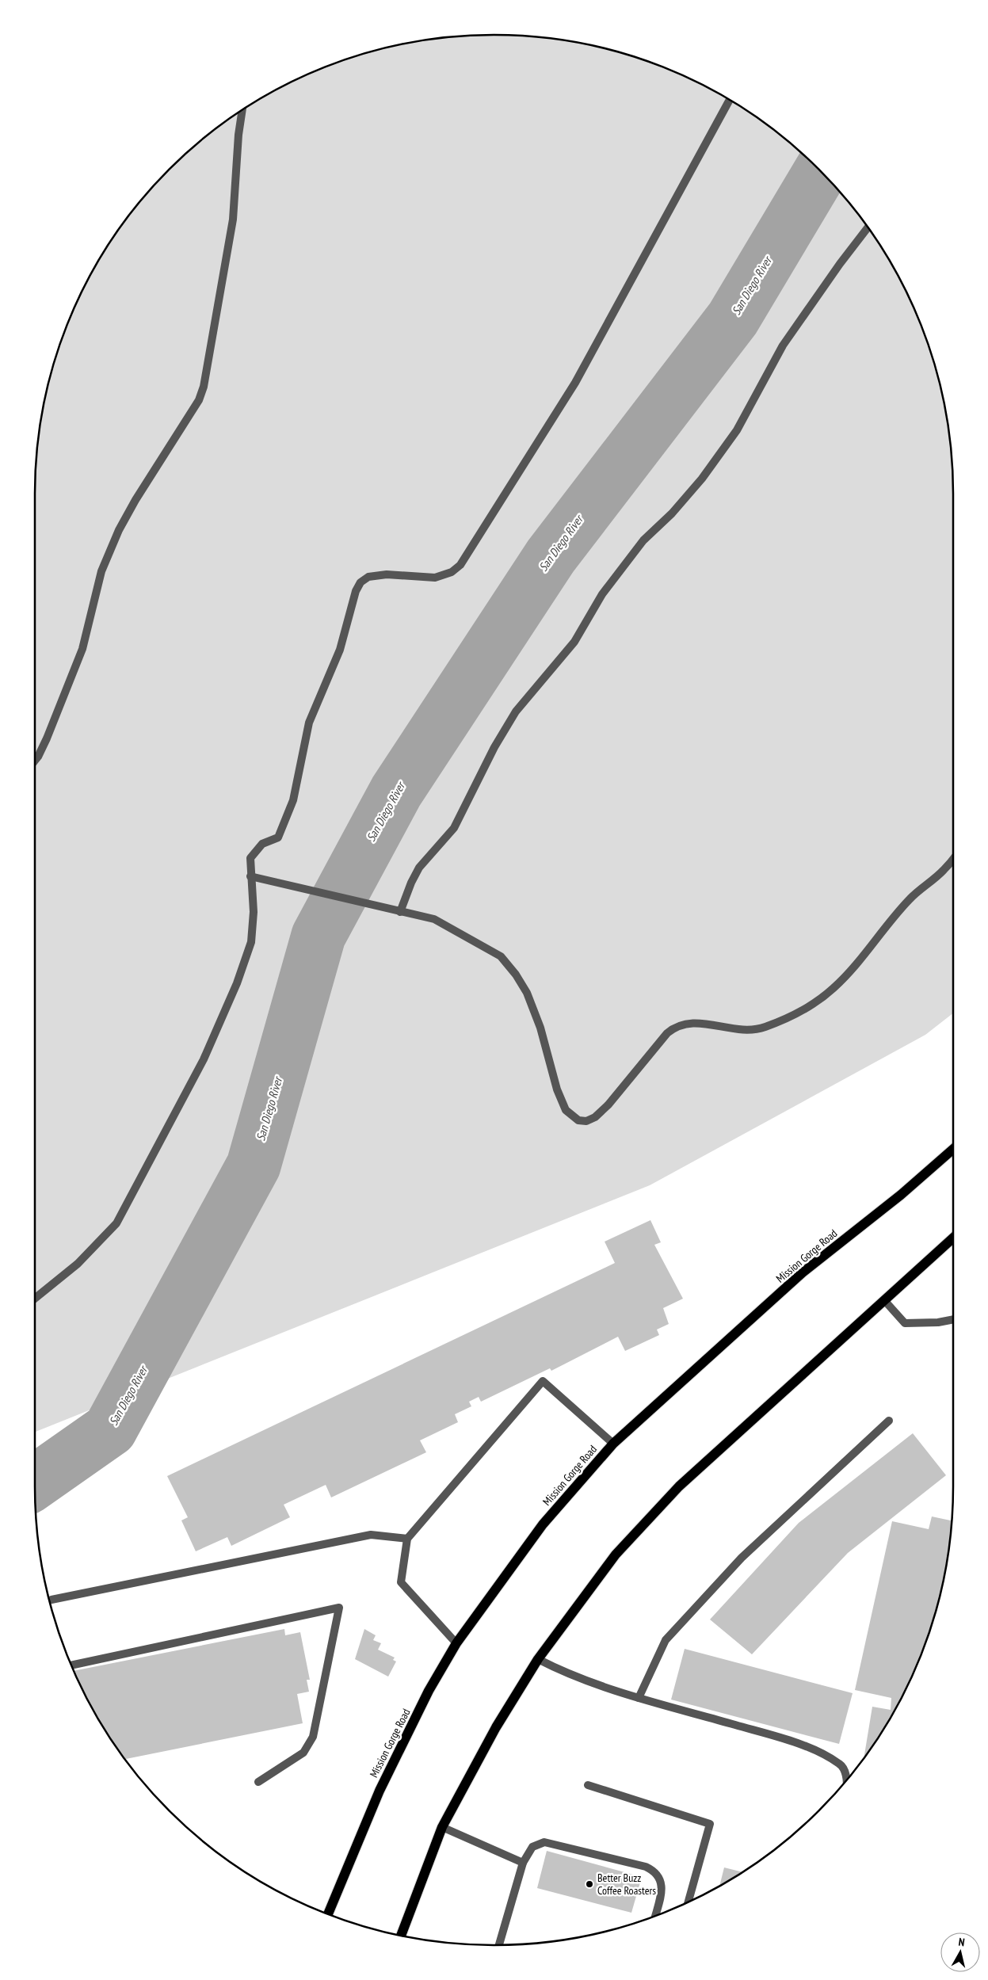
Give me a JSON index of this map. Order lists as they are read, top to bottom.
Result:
{
  "streets": {
    "main road": ["Mission Gorge Road"]
  },
  "water": ["San Diego River"],
  "places": ["Better Buzz Coffee Roasters"],
  "north": "top"
}
